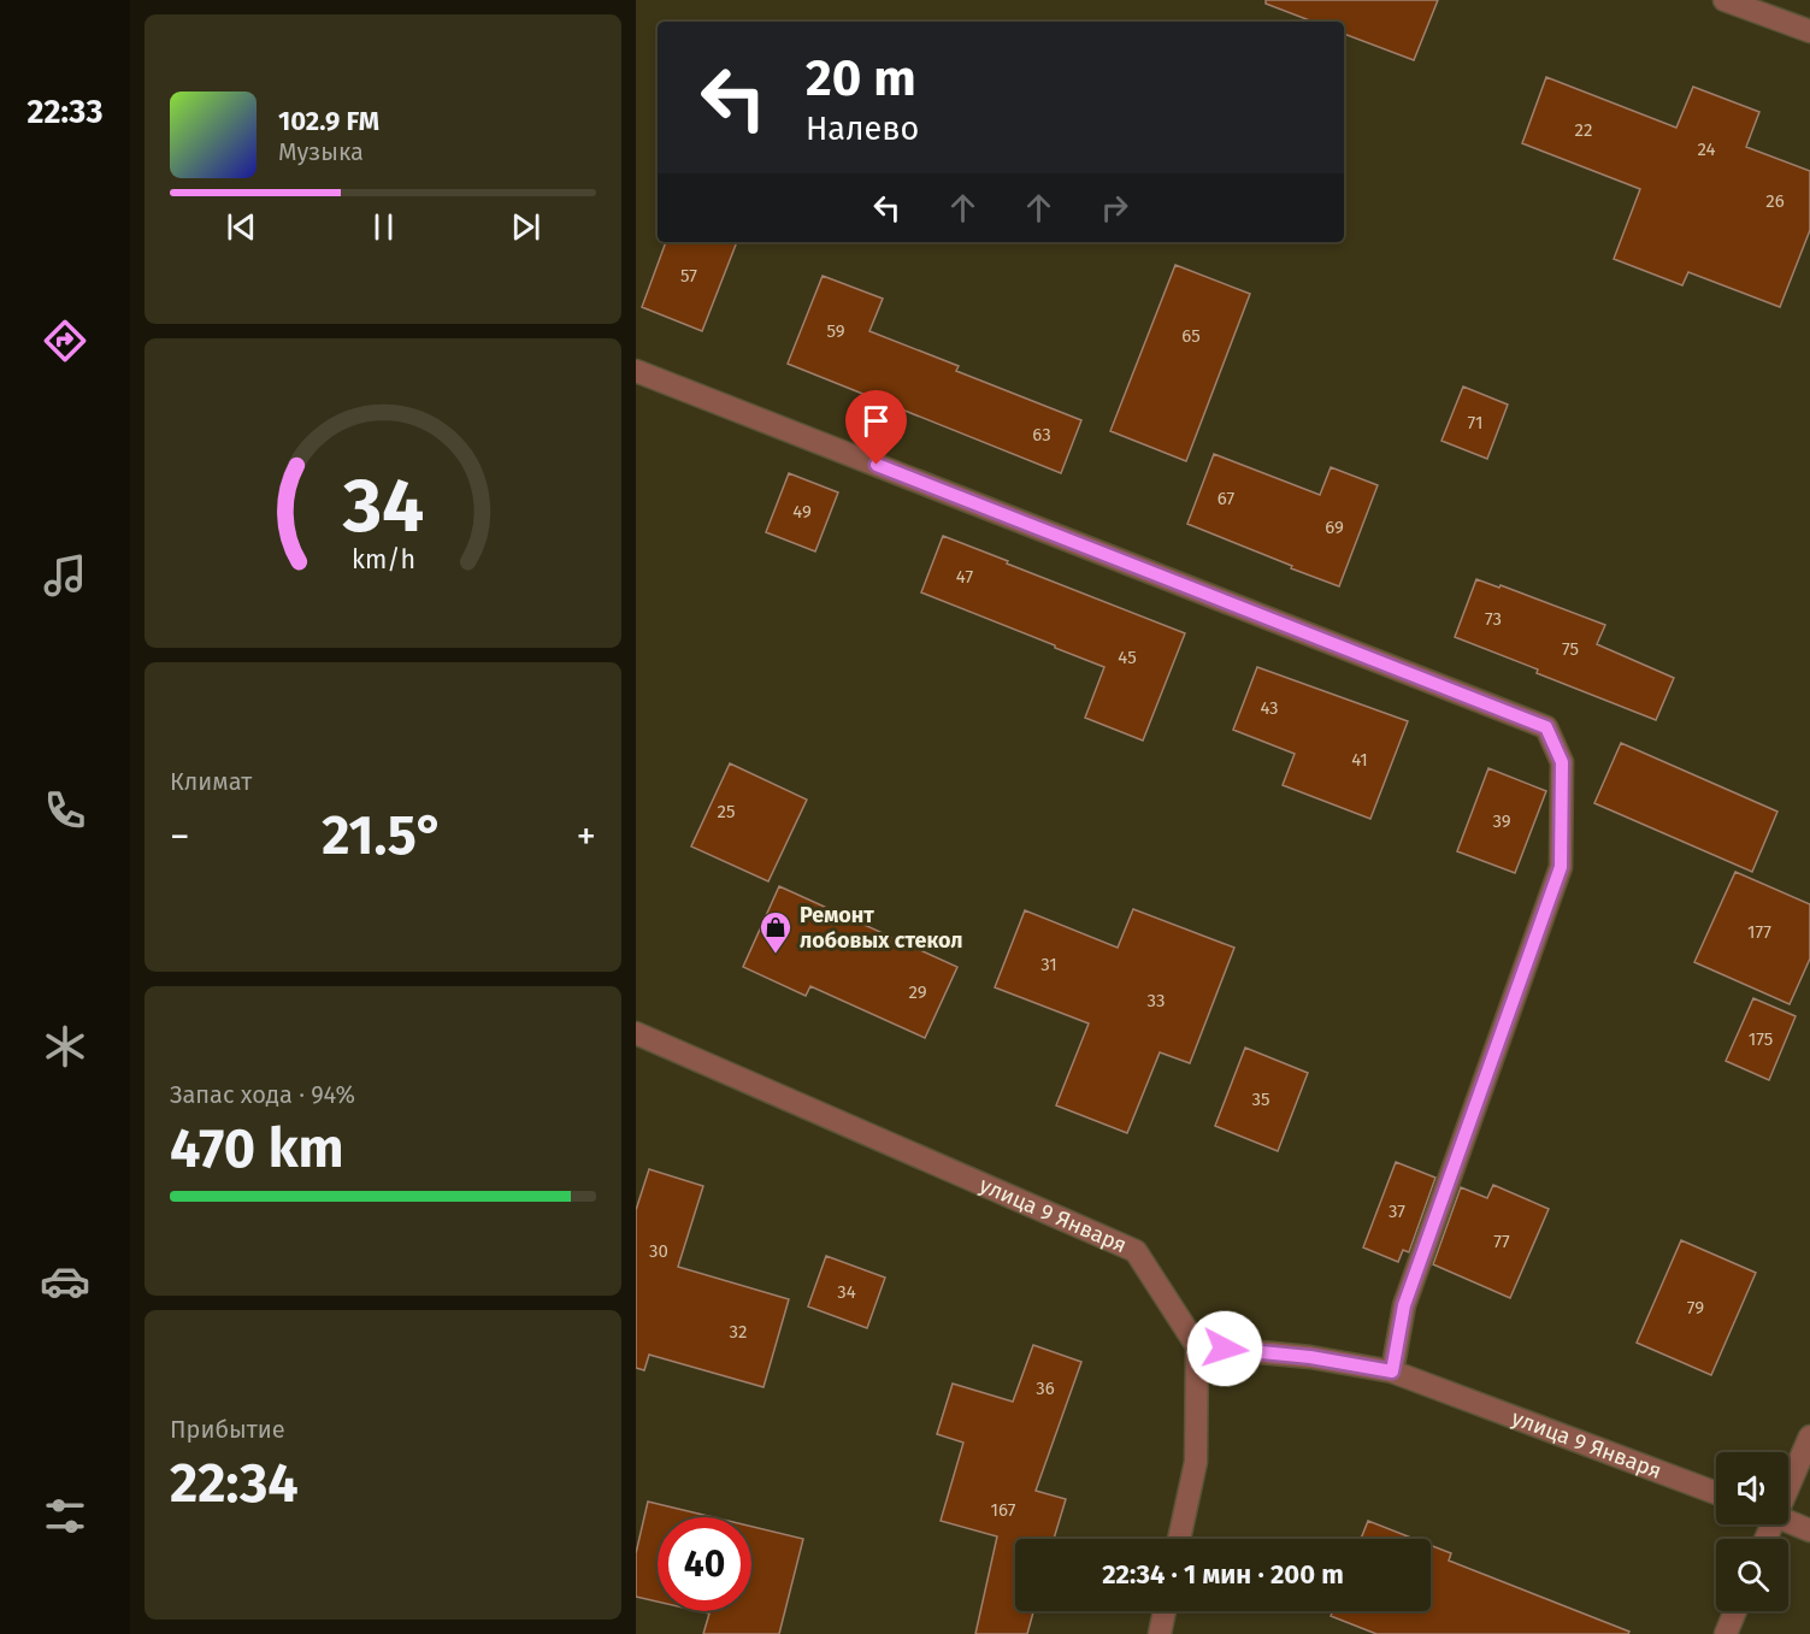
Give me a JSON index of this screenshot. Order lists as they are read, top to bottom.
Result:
{
  "streets": {
    "street": ["улица 9 Января"]
  },
  "places": {
    "shop": ["Ремонт лобовых стекол"]
  },
  "house_numbers": [
    "22",
    "24",
    "26",
    "57",
    "59",
    "65",
    "71",
    "63",
    "67",
    "49",
    "69",
    "47",
    "73",
    "75",
    "45",
    "43",
    "41",
    "25",
    "39",
    "177",
    "31",
    "29",
    "33",
    "175",
    "35",
    "37",
    "77",
    "30",
    "34",
    "79",
    "32",
    "36",
    "167"
  ],
  "page": {
    "tabs": "22:33",
    "turn": ["20 m", "Налево"],
    "song": ["102.9 FM", "Музыка"],
    "tile": [
      "Климат",
      ["Запас хода · 94%", "470 km"],
      ["Прибытие", "22:34"]
    ],
    "heat": ["−", "21.5°", "+"],
    "limit": "40",
    "trip": "22:34 · 1 мин · 200 m",
    "gauge": ["34", "km/h"]
  }
}
